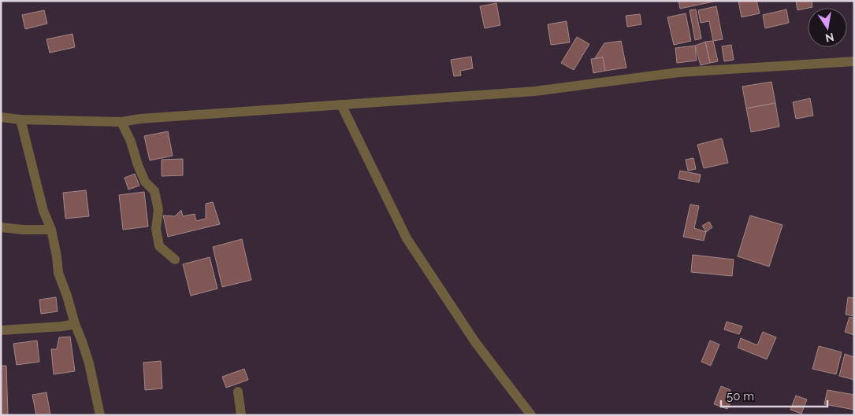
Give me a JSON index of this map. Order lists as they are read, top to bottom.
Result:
{
  "scale_bar": "50 m",
  "north": "bottom"
}
